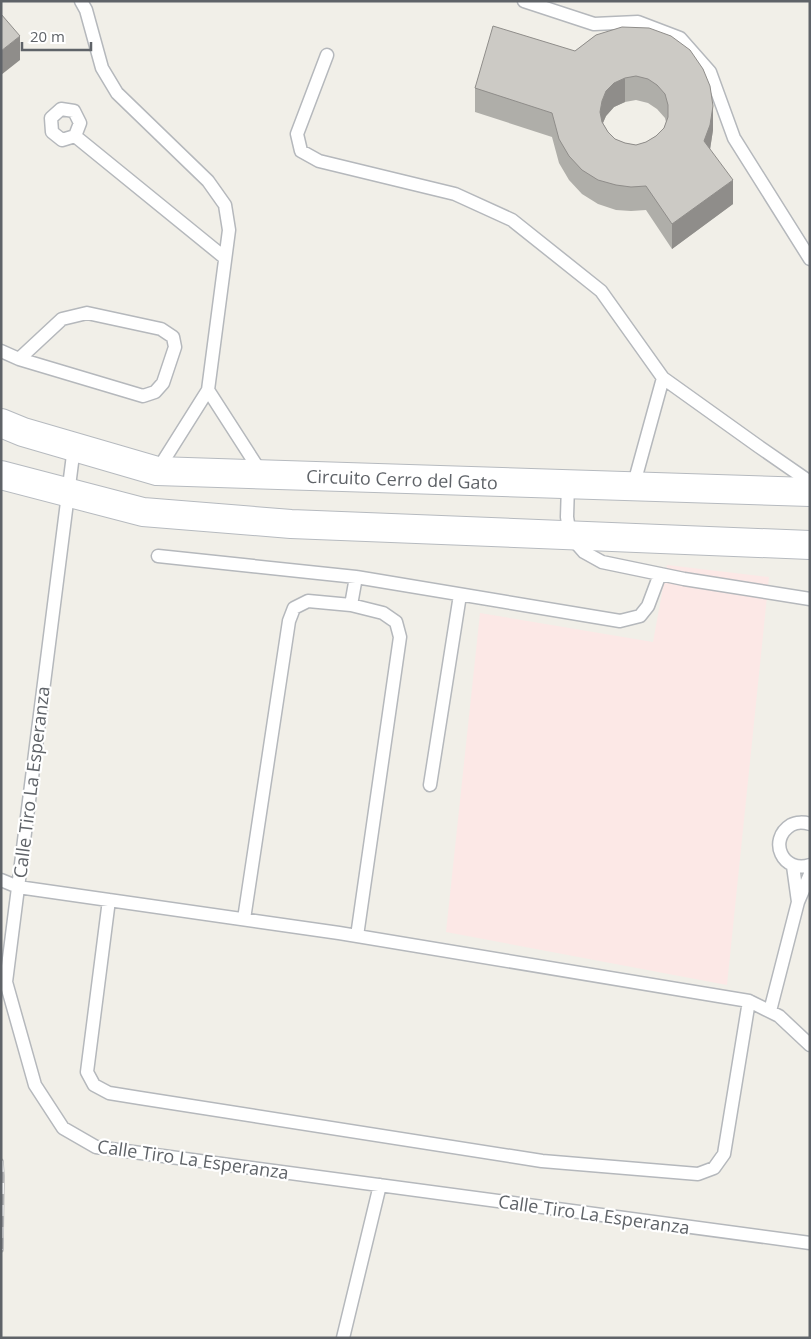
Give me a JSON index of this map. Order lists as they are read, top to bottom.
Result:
{
  "streets": {
    "street": ["Circuito Cerro del Gato"],
    "lane": ["Calle Tiro La Esperanza"]
  },
  "crossings": [
    ["Circuito Cerro del Gato", "Calle Tiro La Esperanza"]
  ],
  "scale_bar": "20 m"
}
